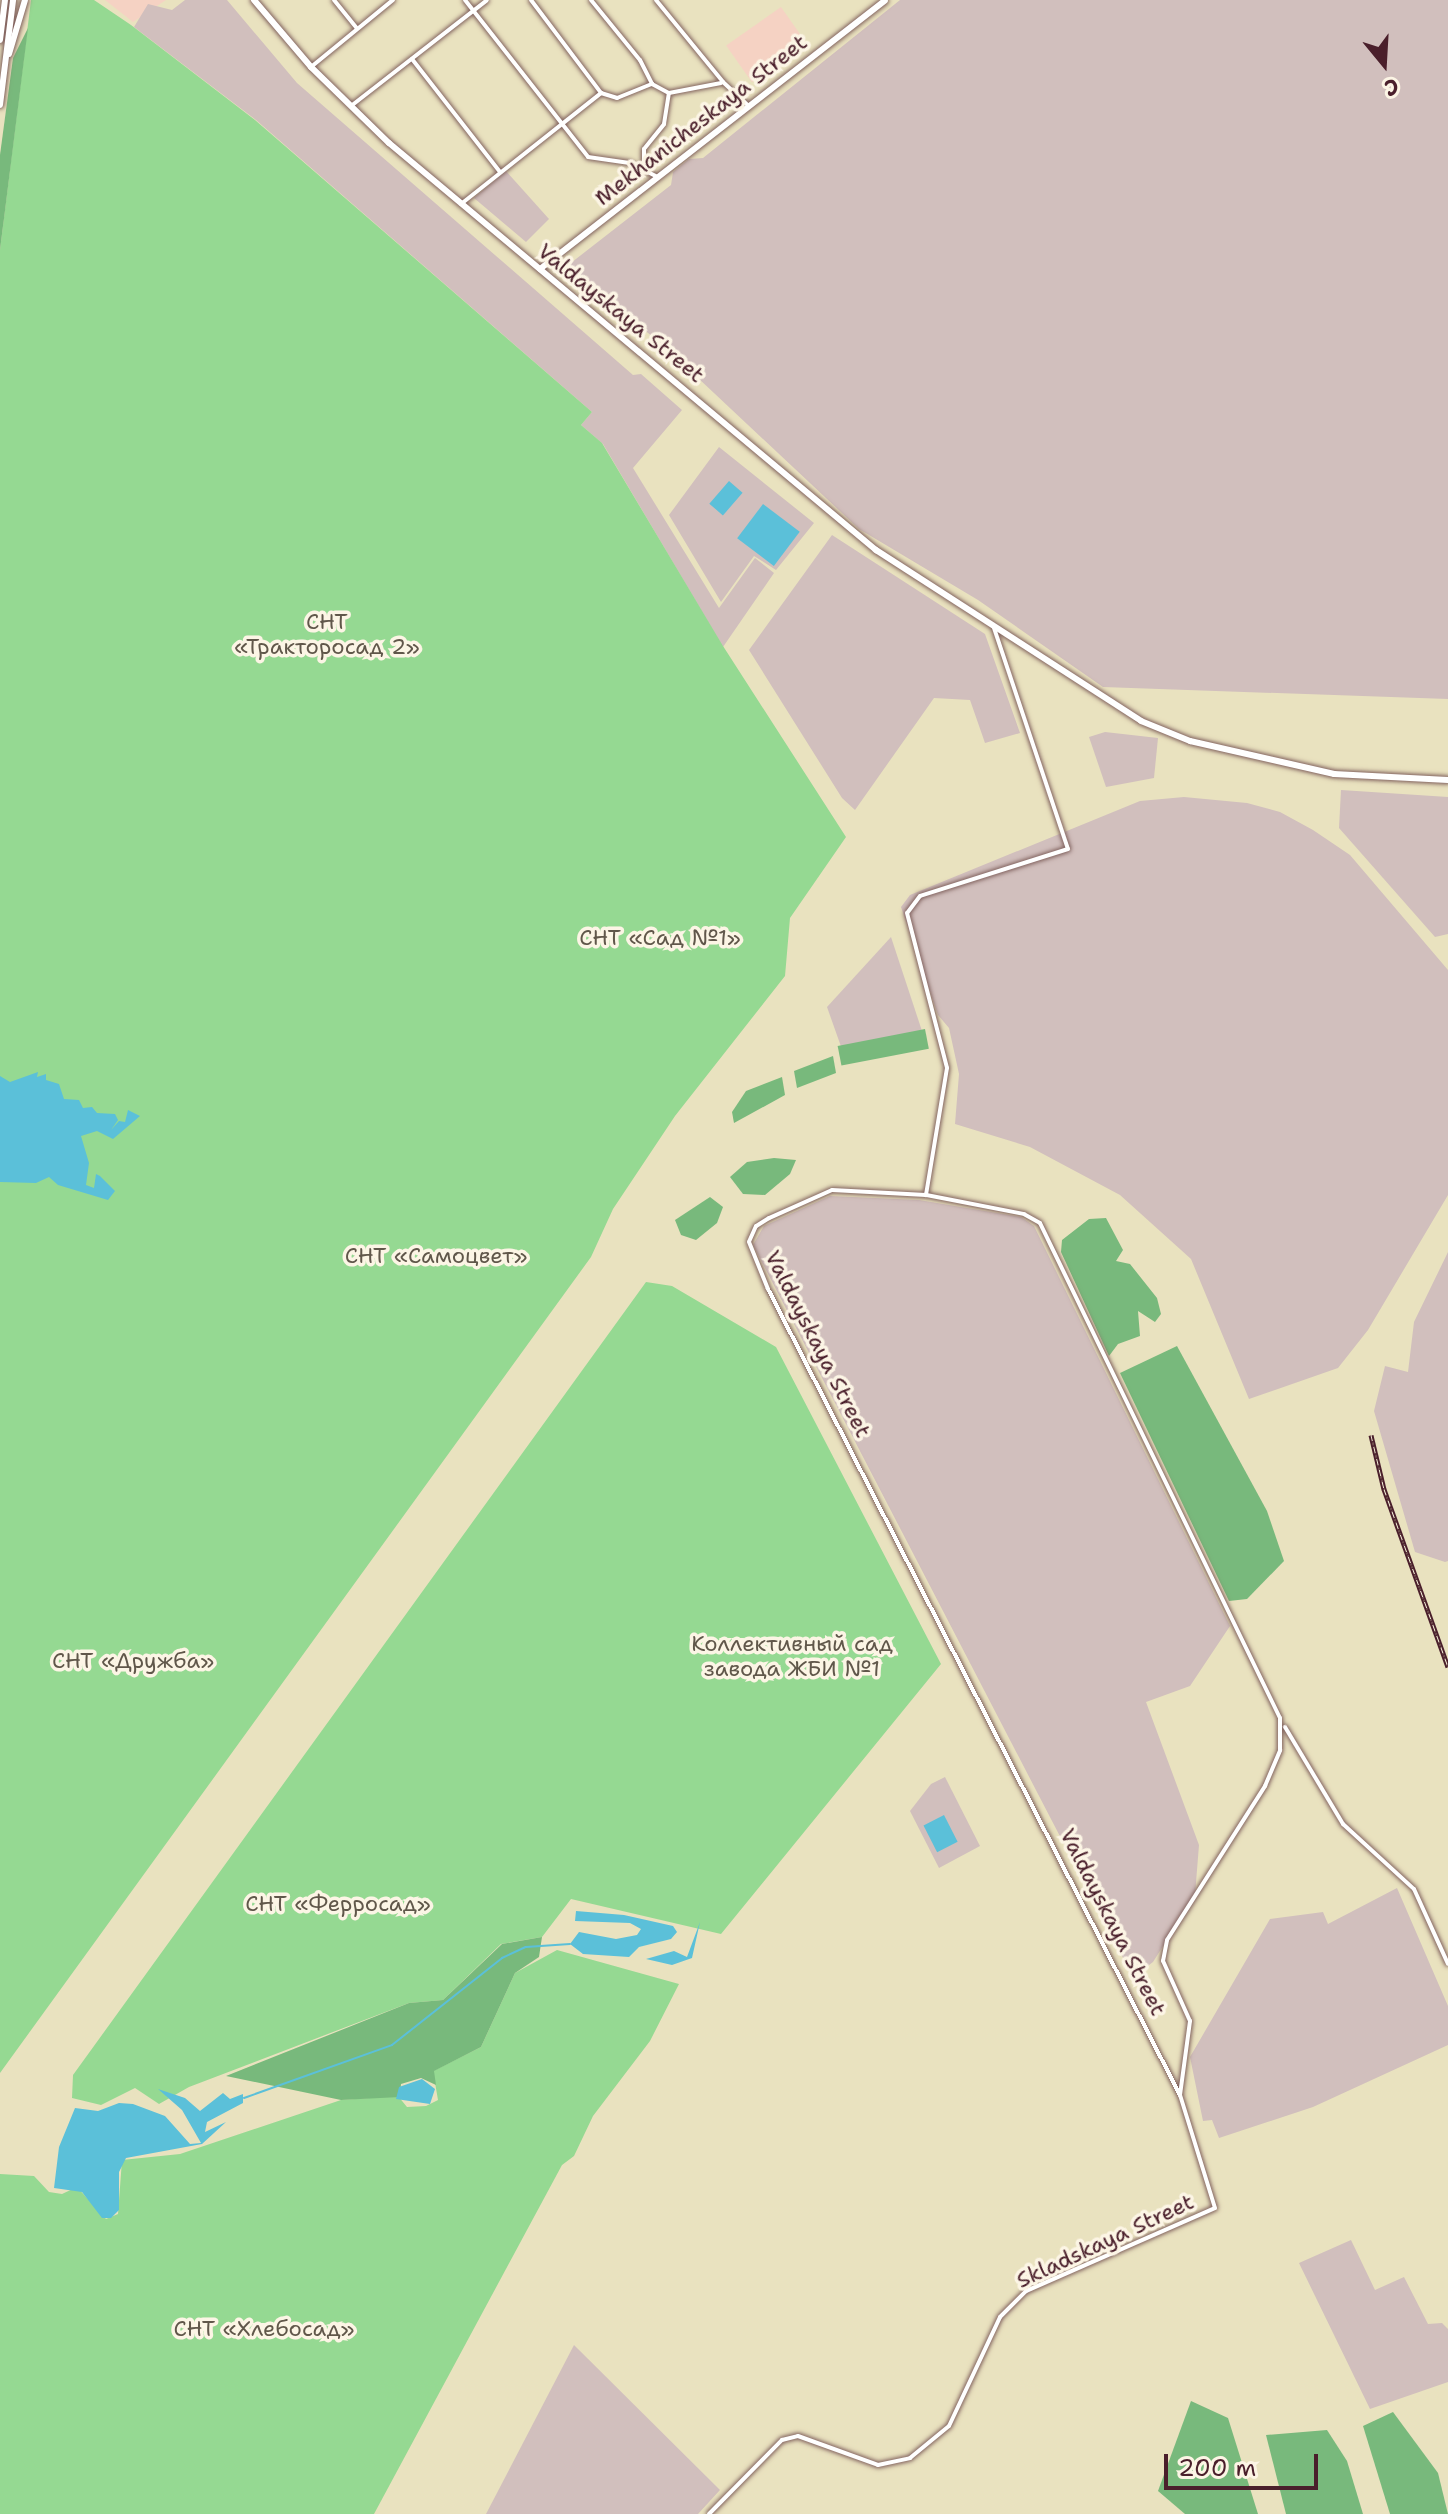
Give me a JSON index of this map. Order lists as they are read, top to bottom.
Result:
{
  "streets": {
    "street": ["Mekhanicheskaya Street", "Valdayskaya Street", "Skladskaya Street"]
  },
  "crossings": [
    ["Mekhanicheskaya Street", "Valdayskaya Street"],
    ["Valdayskaya Street", "Skladskaya Street"]
  ],
  "parks": [
    "СНТ «Тракторосад 2»",
    "СНТ «Сад №1»",
    "СНТ «Самоцвет»",
    "Коллективный сад завода ЖБИ №1",
    "СНТ «Дружба»",
    "СНТ «Ферросад»",
    "СНТ «Хлебосад»"
  ],
  "scale_bar": "200 m",
  "north": "bottom"
}
